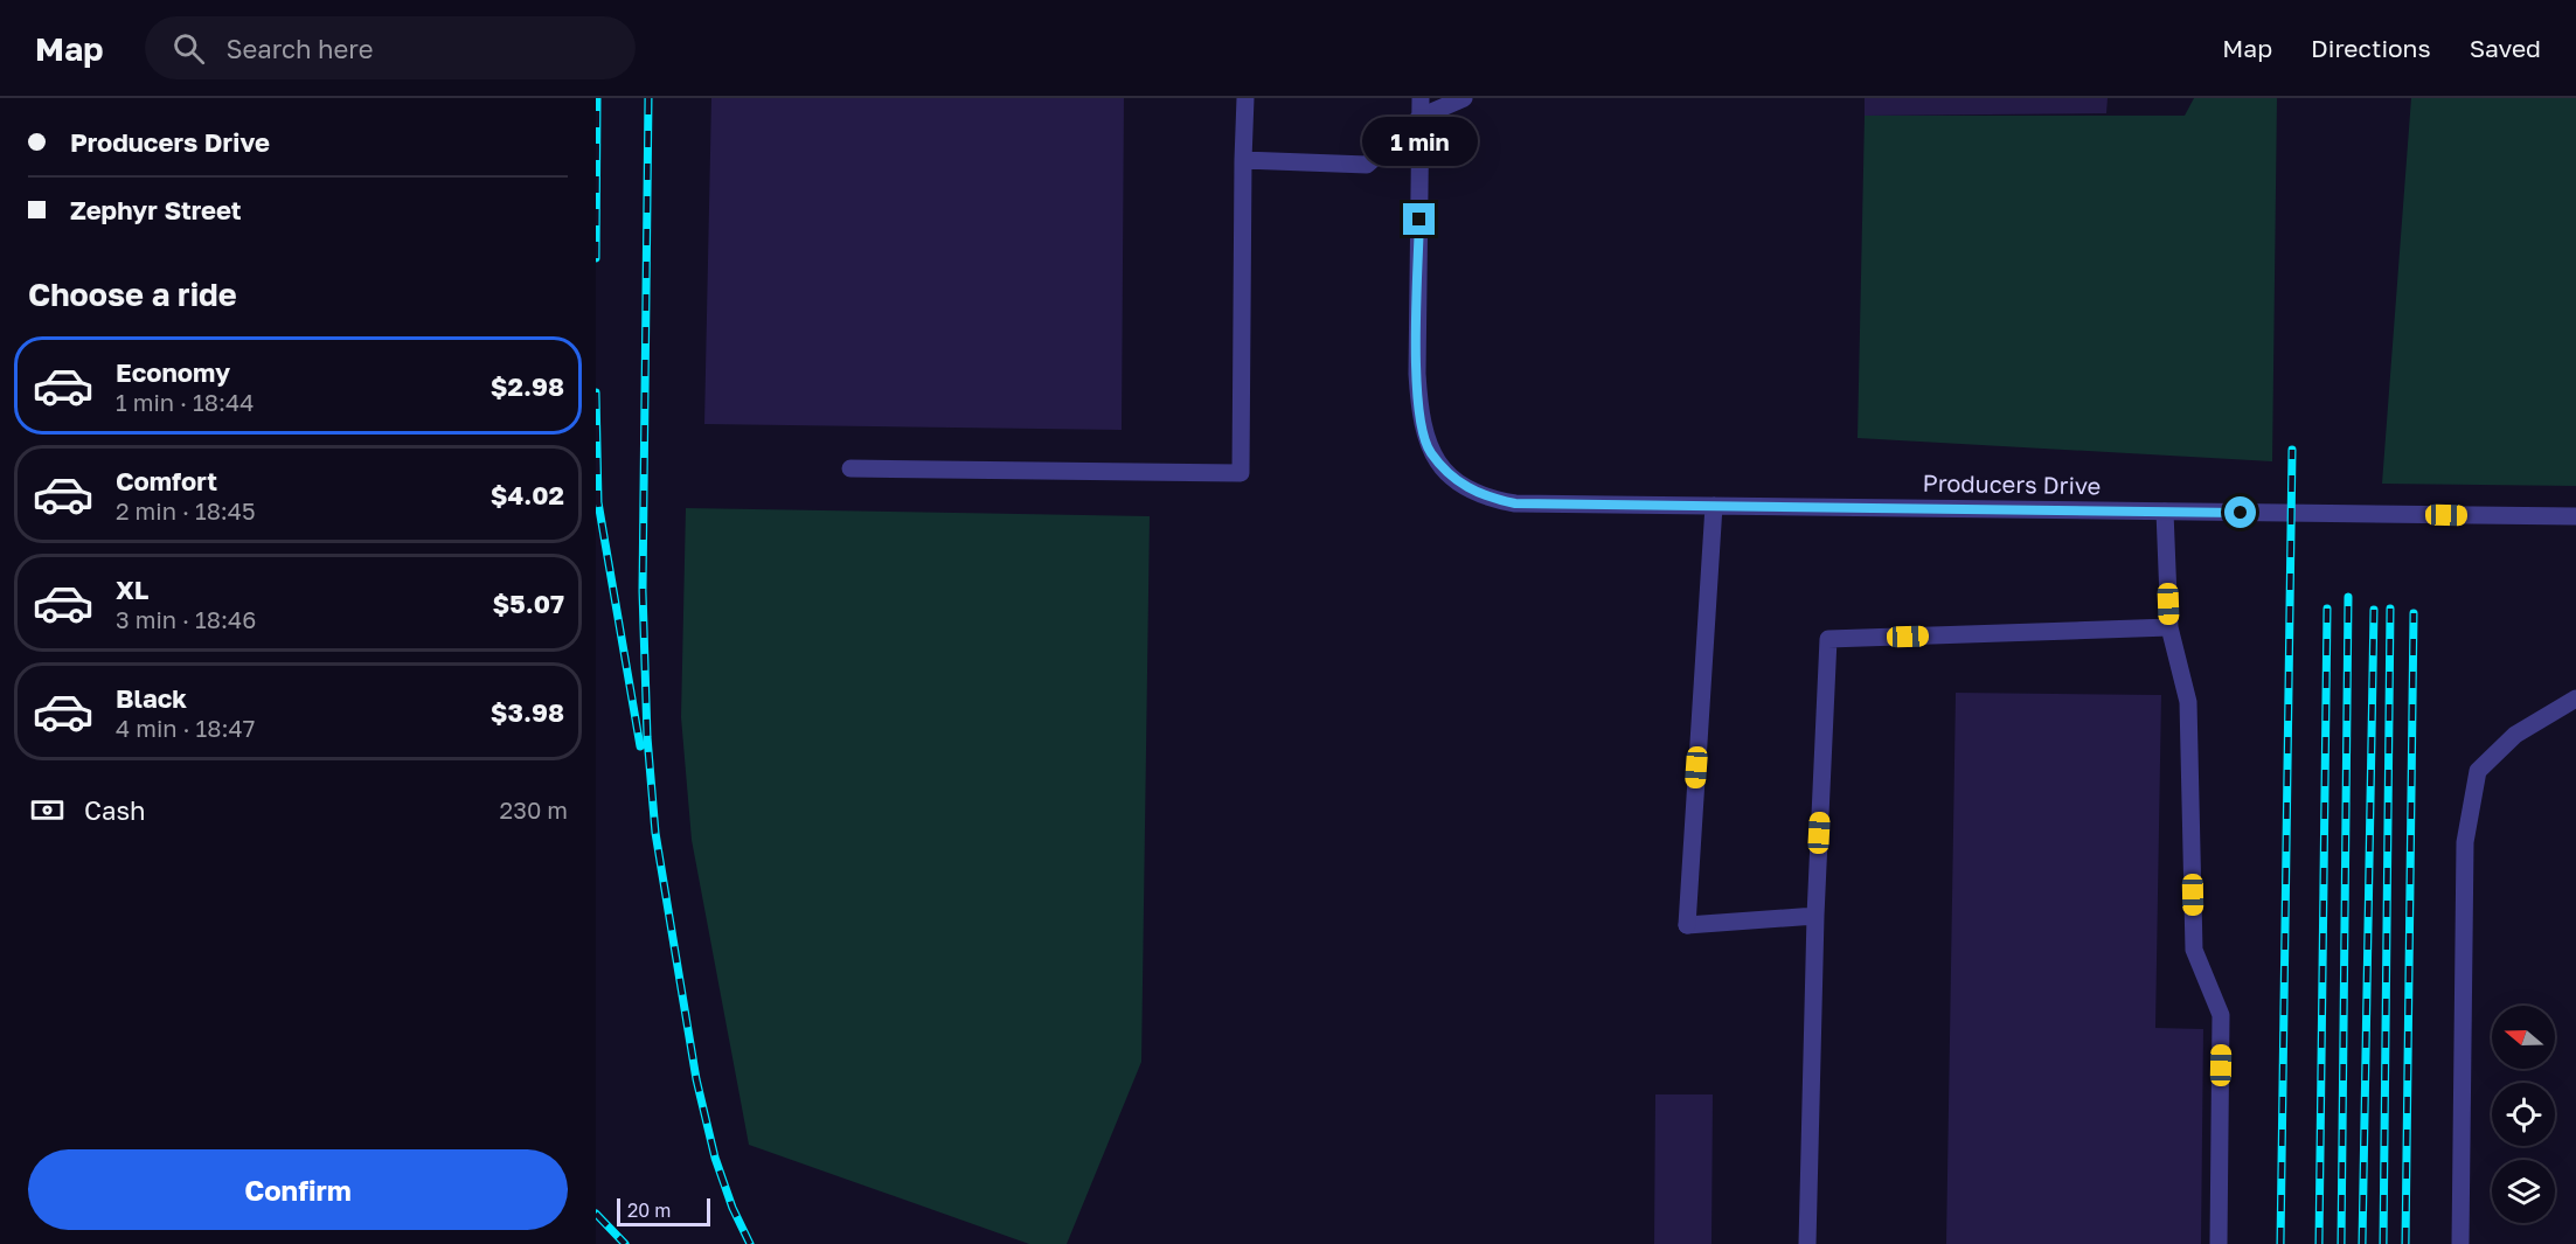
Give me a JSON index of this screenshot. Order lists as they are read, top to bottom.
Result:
{
  "streets": {
    "street": ["Producers Drive"]
  },
  "scale_bar": "20 m",
  "north": "left",
  "page": {
    "header": "Map",
    "search": "Search here",
    "nav": ["Map", "Directions", "Saved"],
    "banner": ["Producers Drive", "Zephyr Street"],
    "bubble": "1 min",
    "heading": "Choose a ride",
    "list": [
      {
        "name": "Economy",
        "note": "1 min · 18:44",
        "value": "$2.98"
      },
      {
        "name": "Comfort",
        "note": "2 min · 18:45",
        "value": "$4.02"
      },
      {
        "name": "XL",
        "note": "3 min · 18:46",
        "value": "$5.07"
      },
      {
        "name": "Black",
        "note": "4 min · 18:47",
        "value": "$3.98"
      }
    ],
    "pay": ["Cash", "230 m"],
    "buttons": "Confirm",
    "scale": "20 m"
  }
}
